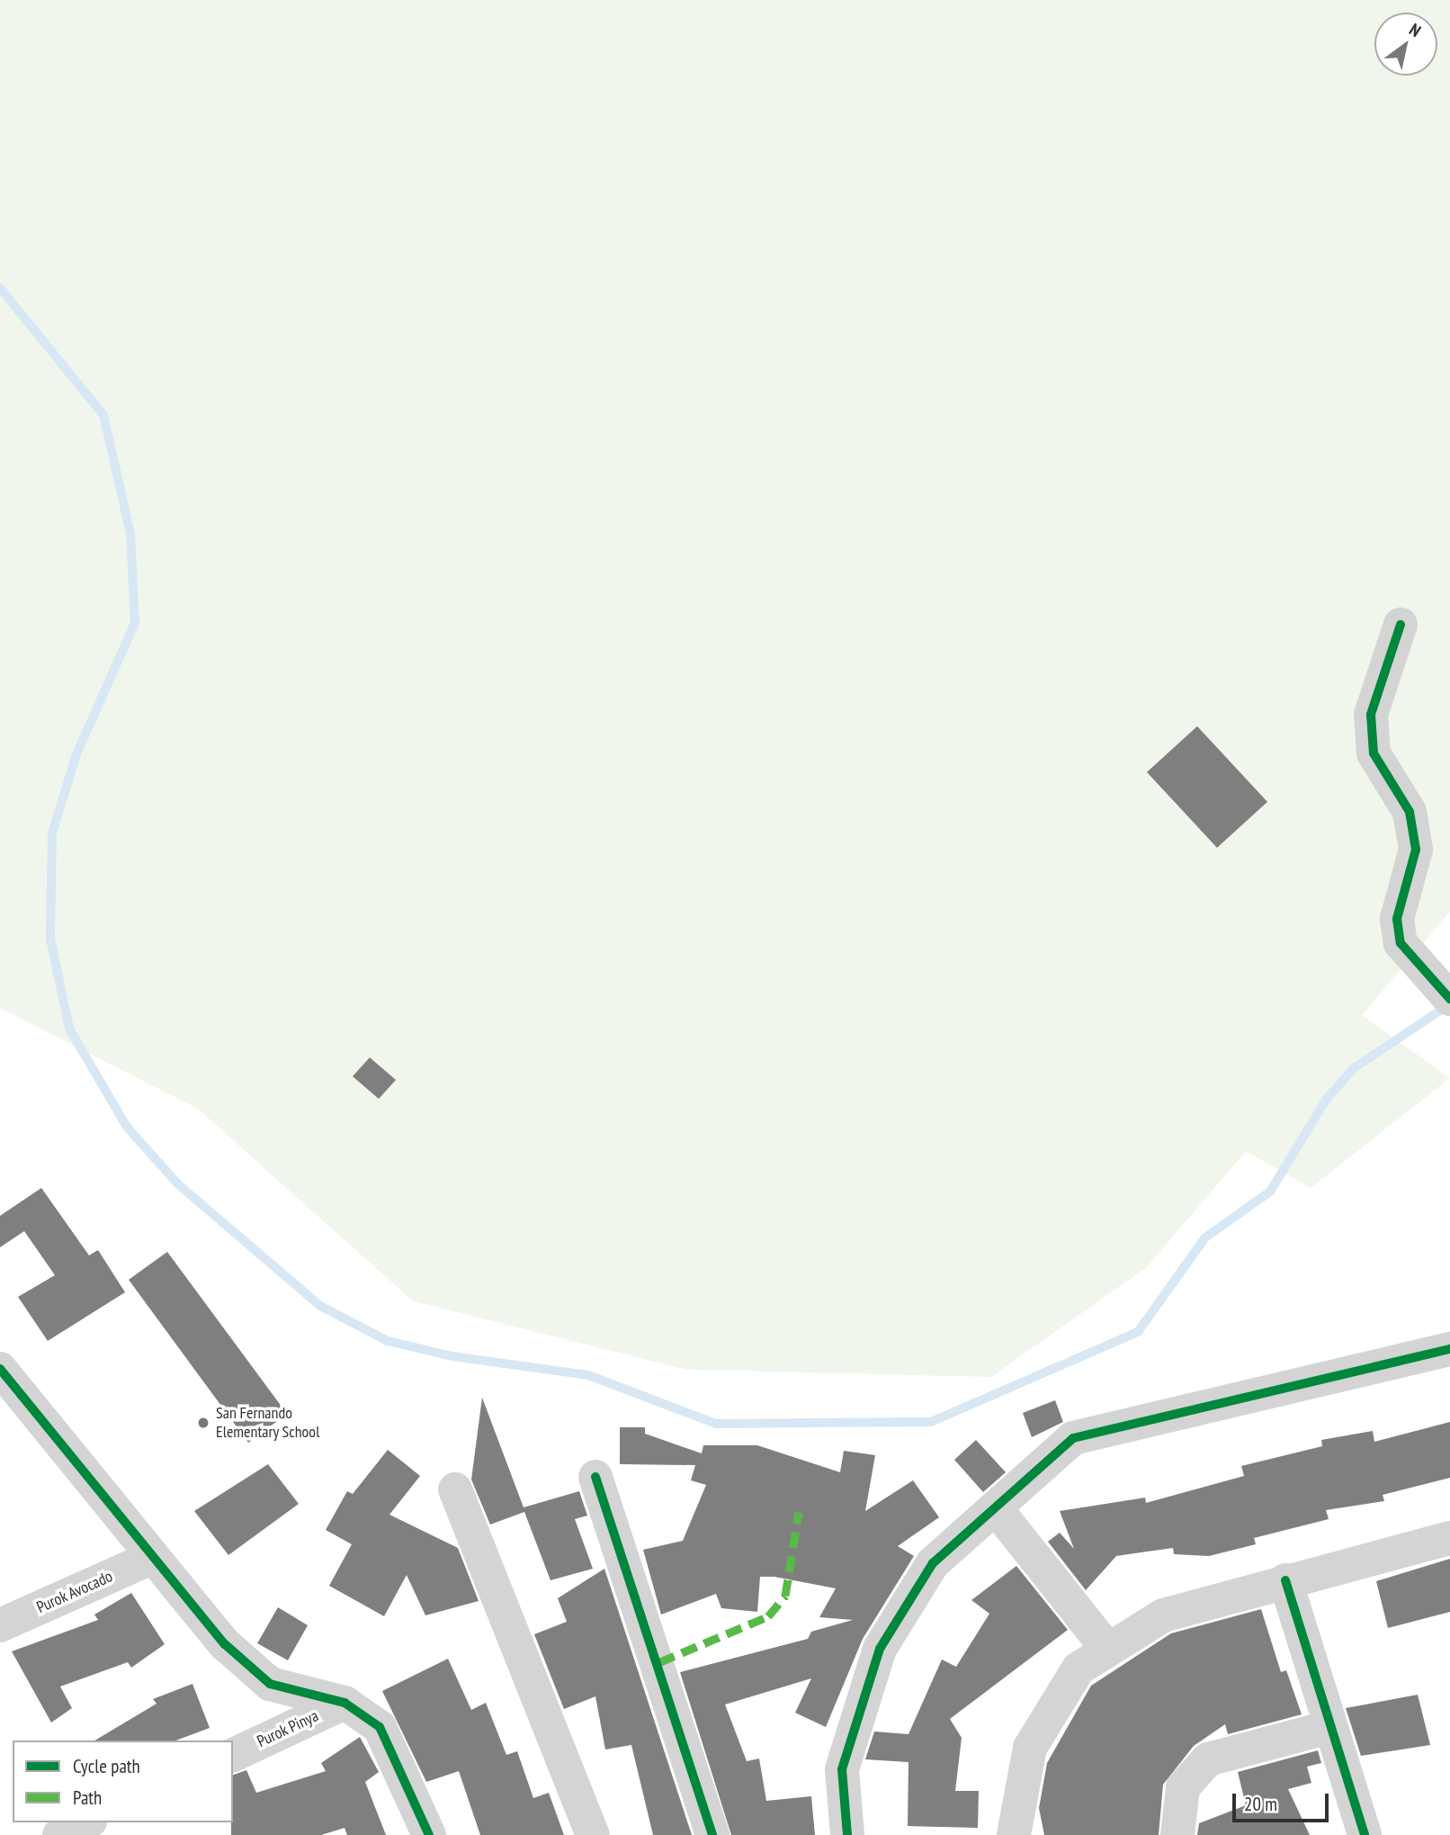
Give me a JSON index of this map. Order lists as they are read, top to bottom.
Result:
{
  "streets": {
    "street": ["Purok Avocado", "Purok Pinya"]
  },
  "places": ["San Fernando Elementary School"],
  "legend": ["Cycle path", "Path"],
  "scale_bar": "20 m",
  "north": "top right"
}
